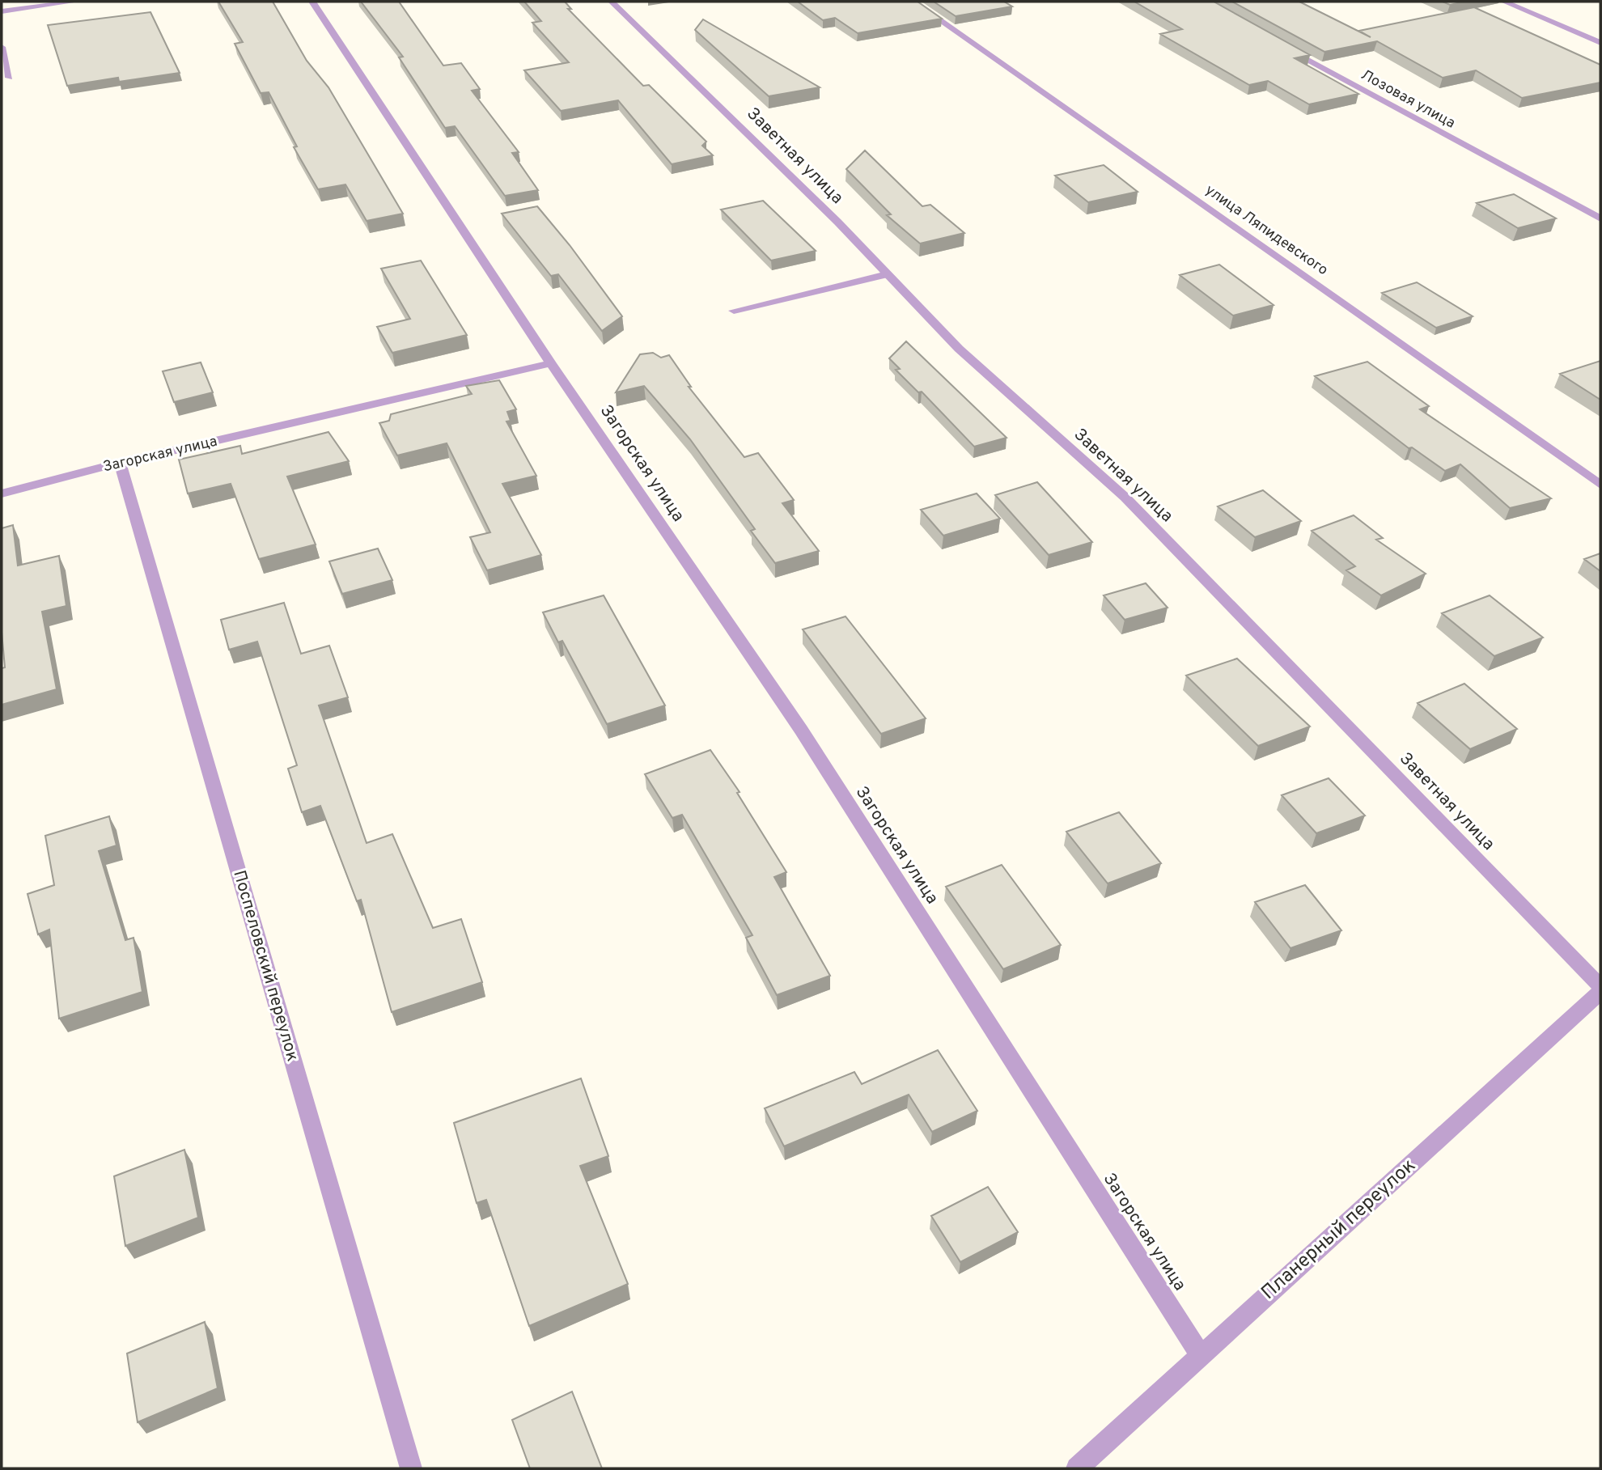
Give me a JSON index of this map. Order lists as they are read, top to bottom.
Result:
{
  "streets": {
    "street": [
      "Лозовая улица",
      "Заветная улица",
      "улица Ляпидевского",
      "Загорская улица",
      "Поспеловский переулок",
      "Планерный переулок"
    ]
  },
  "crossings": [
    ["Загорская улица", "Поспеловский переулок"],
    ["Загорская улица", "Планерный переулок"]
  ]
}
